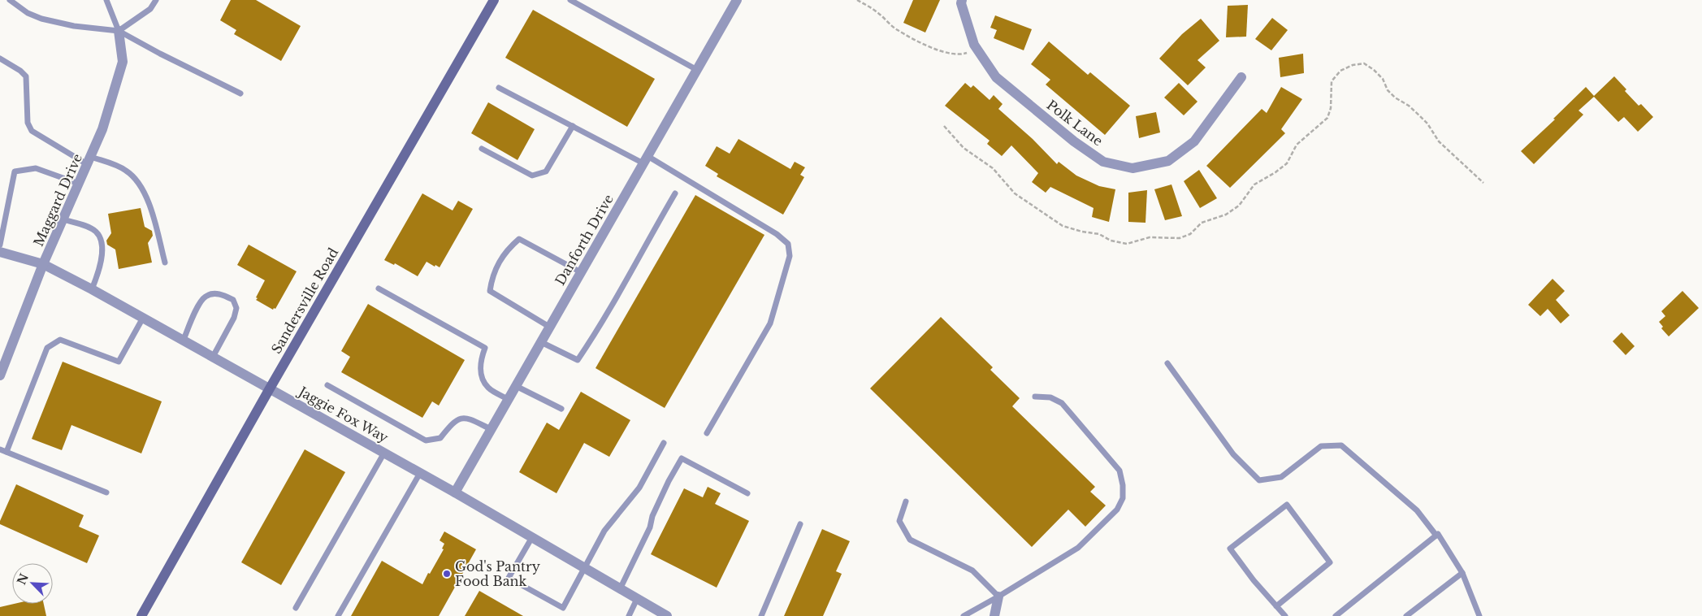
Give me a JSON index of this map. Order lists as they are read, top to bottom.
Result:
{
  "streets": {
    "street": [
      "Polk Lane",
      "Maggard Drive",
      "Danforth Drive",
      "Sandersville Road",
      "Jaggie Fox Way"
    ]
  },
  "crossings": [
    ["Maggard Drive", "Jaggie Fox Way"],
    ["Danforth Drive", "Jaggie Fox Way"],
    ["Sandersville Road", "Jaggie Fox Way"]
  ],
  "places": ["God's Pantry Food Bank"],
  "north": "top left"
}
